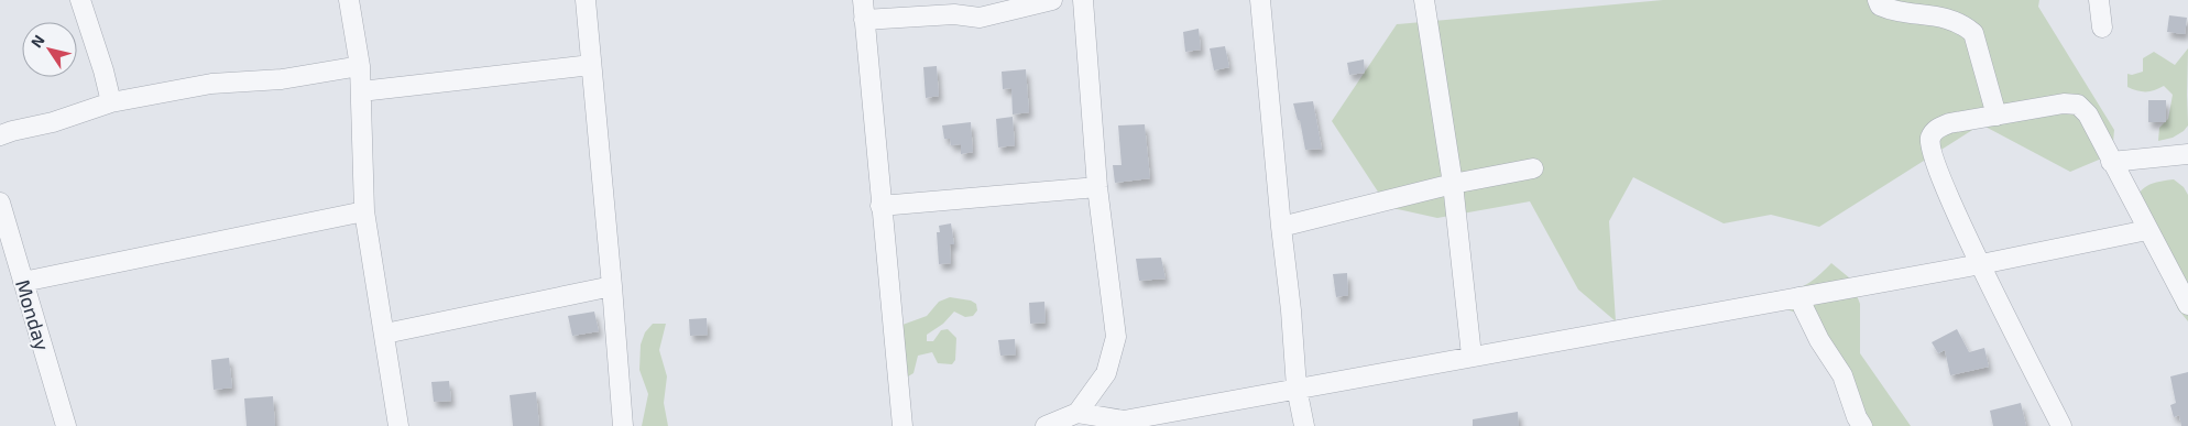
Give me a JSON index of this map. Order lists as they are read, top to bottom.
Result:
{
  "streets": {
    "street": ["Monday"]
  },
  "north": "top left"
}
